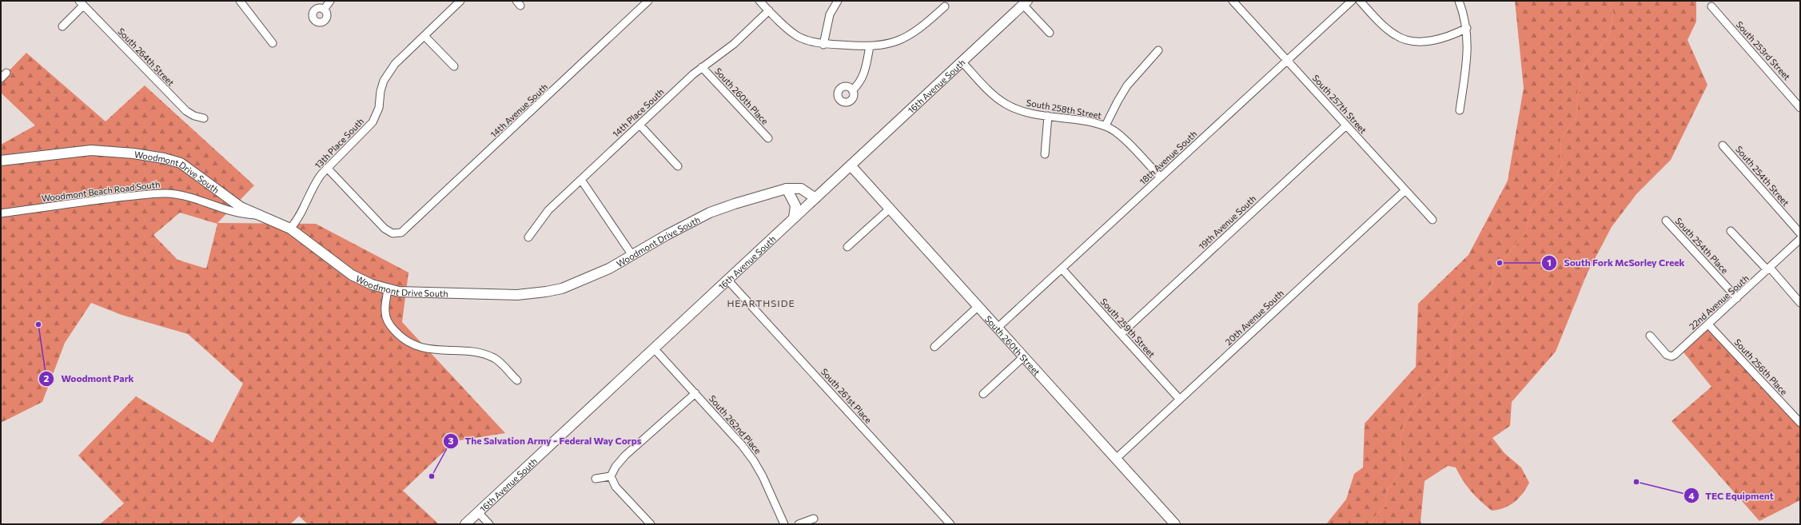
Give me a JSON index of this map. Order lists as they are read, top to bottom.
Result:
{
  "streets": {
    "main road": ["16th Avenue South", "Woodmont Drive South", "South 260th Street"],
    "street": [
      "South 253rd Street",
      "South 264th Street",
      "South 260th Place",
      "South 257th Street",
      "South 258th Street",
      "14th Avenue South",
      "14th Place South",
      "13th Place South",
      "18th Avenue South",
      "South 254th Street",
      "Woodmont Beach Road South",
      "19th Avenue South",
      "South 254th Place",
      "22nd Avenue South",
      "20th Avenue South",
      "South 259th Street",
      "South 256th Place",
      "South 261st Place",
      "South 262nd Place"
    ]
  },
  "crossings": [
    ["16th Avenue South", "South 258th Street"],
    ["16th Avenue South", "Woodmont Drive South"],
    ["16th Avenue South", "South 260th Street"],
    ["16th Avenue South", "South 261st Place"],
    ["16th Avenue South", "South 262nd Place"],
    ["South 260th Place", "14th Place South"],
    ["South 257th Street", "18th Avenue South"],
    ["South 257th Street", "19th Avenue South"],
    ["South 257th Street", "20th Avenue South"],
    ["South 258th Street", "18th Avenue South"],
    ["14th Avenue South", "13th Place South"],
    ["13th Place South", "Woodmont Drive South"],
    ["18th Avenue South", "South 259th Street"],
    ["18th Avenue South", "South 260th Street"],
    ["Woodmont Drive South", "Woodmont Beach Road South"],
    ["19th Avenue South", "South 259th Street"],
    ["South 254th Place", "22nd Avenue South"],
    ["22nd Avenue South", "South 256th Place"],
    ["20th Avenue South", "South 259th Street"],
    ["20th Avenue South", "South 260th Street"]
  ],
  "districts": ["HEARTHSIDE"],
  "places": [
    "South Fork McSorley Creek",
    "Woodmont Park",
    "The Salvation Army - Federal Way Corps",
    "TEC Equipment"
  ]
}
